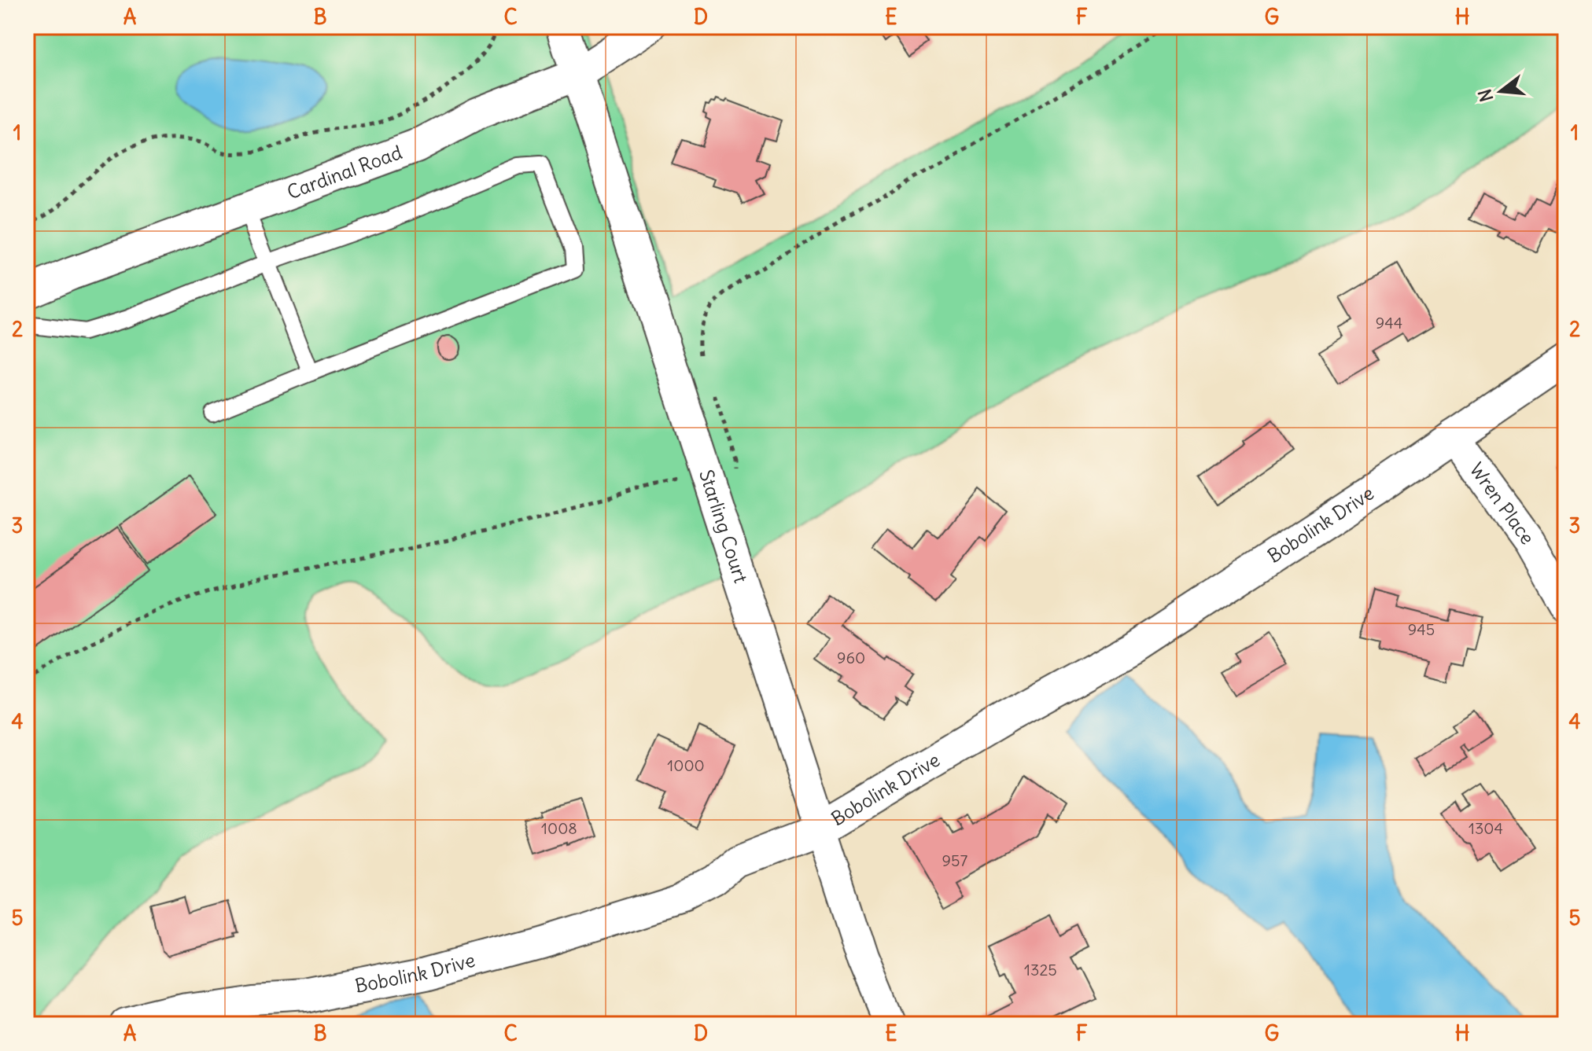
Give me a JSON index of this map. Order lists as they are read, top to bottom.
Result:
{
  "streets": {
    "street": [
      "Cardinal Road",
      "Wren Place",
      "Bobolink Drive",
      "Starling Court"
    ]
  },
  "crossings": [
    ["Cardinal Road", "Starling Court"],
    ["Wren Place", "Bobolink Drive"],
    ["Bobolink Drive", "Starling Court"]
  ],
  "house_numbers": [
    "944",
    "945",
    "960",
    "1000",
    "1008",
    "1304",
    "957",
    "1325"
  ],
  "north": "left",
  "grid": {
    "columns": [
      "A",
      "B",
      "C",
      "D",
      "E",
      "F",
      "G",
      "H"
    ],
    "rows": [
      "1",
      "2",
      "3",
      "4",
      "5"
    ]
  }
}
